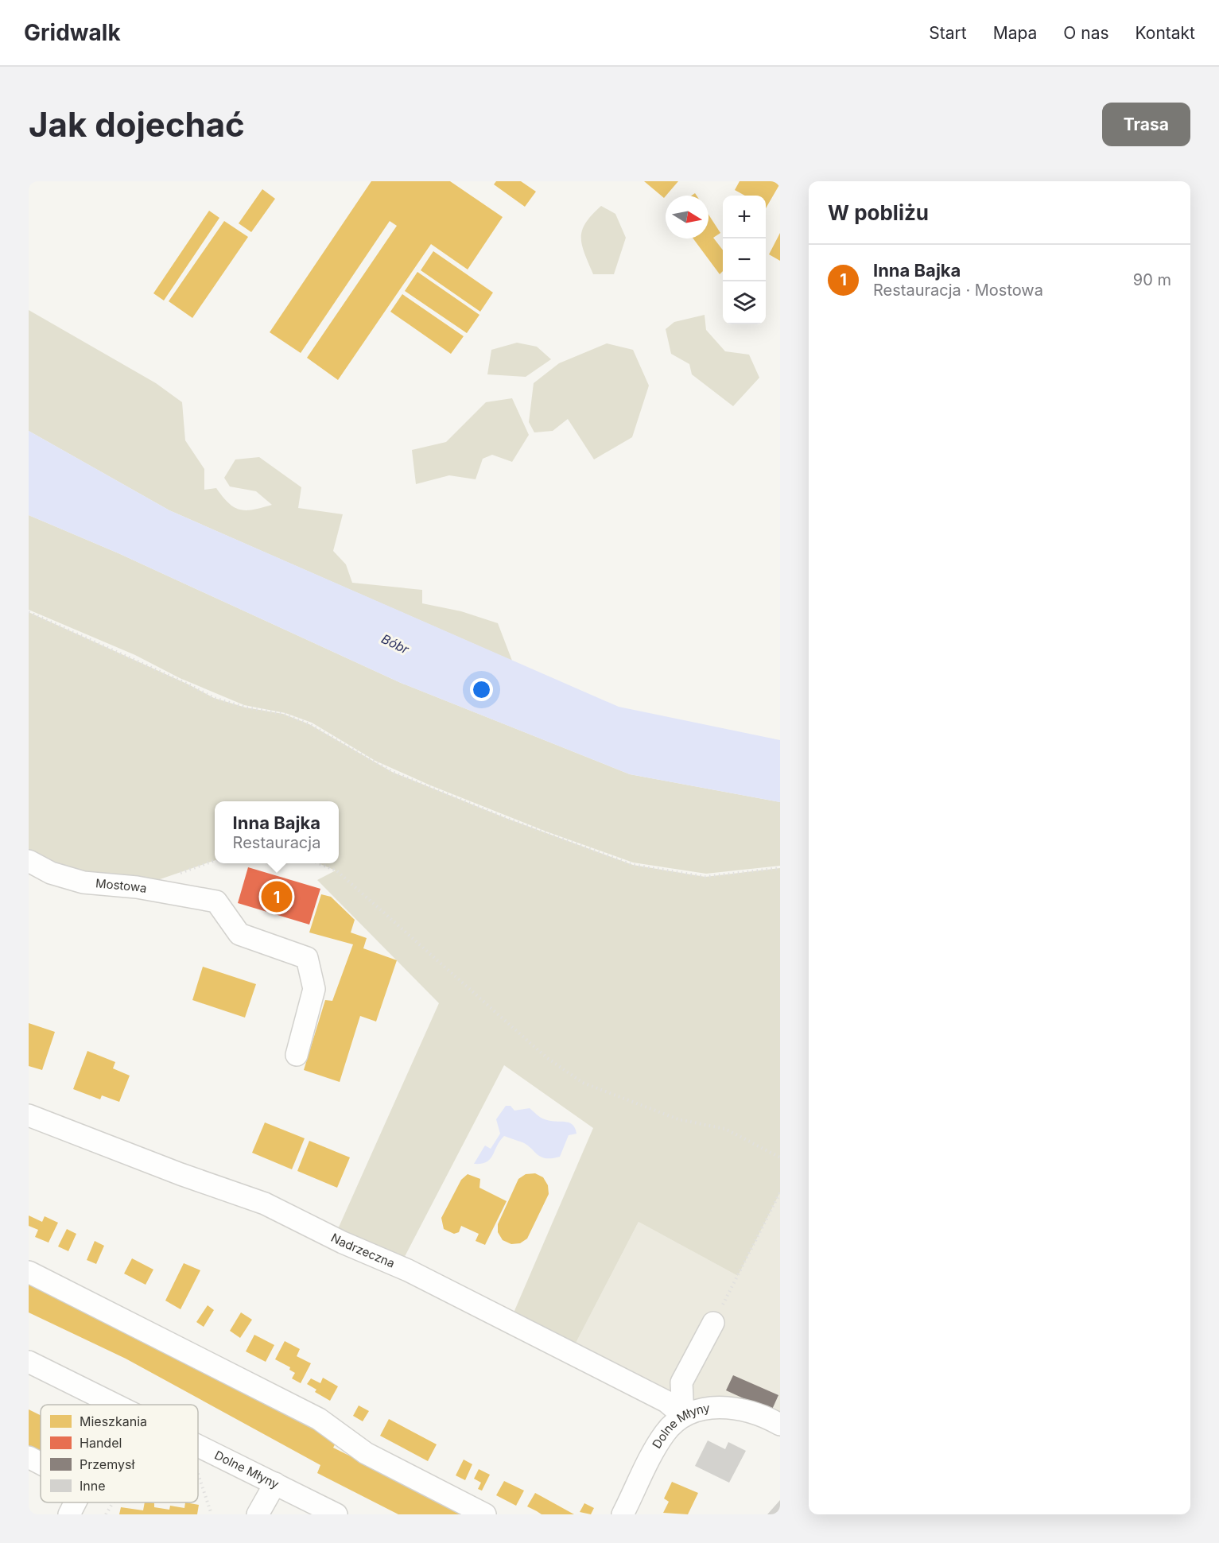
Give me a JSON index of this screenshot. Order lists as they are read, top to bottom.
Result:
{
  "streets": {
    "street": ["Mostowa", "Nadrzeczna", "Dolne Młyny"]
  },
  "crossings": [
    ["Nadrzeczna", "Dolne Młyny"]
  ],
  "water": ["Bóbr"],
  "legend": [
    "Mieszkania",
    "Handel",
    "Przemysł",
    "Inne"
  ],
  "north": "right",
  "page": {
    "header": "Gridwalk",
    "nav": [
      "Start",
      "Mapa",
      "O nas",
      "Kontakt"
    ],
    "buttons": "Trasa",
    "title": "Jak dojechać",
    "heading": "W pobliżu",
    "map_buttons": ["+", "−"],
    "list": [
      {
        "mark": "1",
        "name": "Inna Bajka",
        "note": "Restauracja · Mostowa",
        "value": "90 m"
      }
    ],
    "popup": ["Inna Bajka", "Restauracja"],
    "pins": "1"
  }
}
